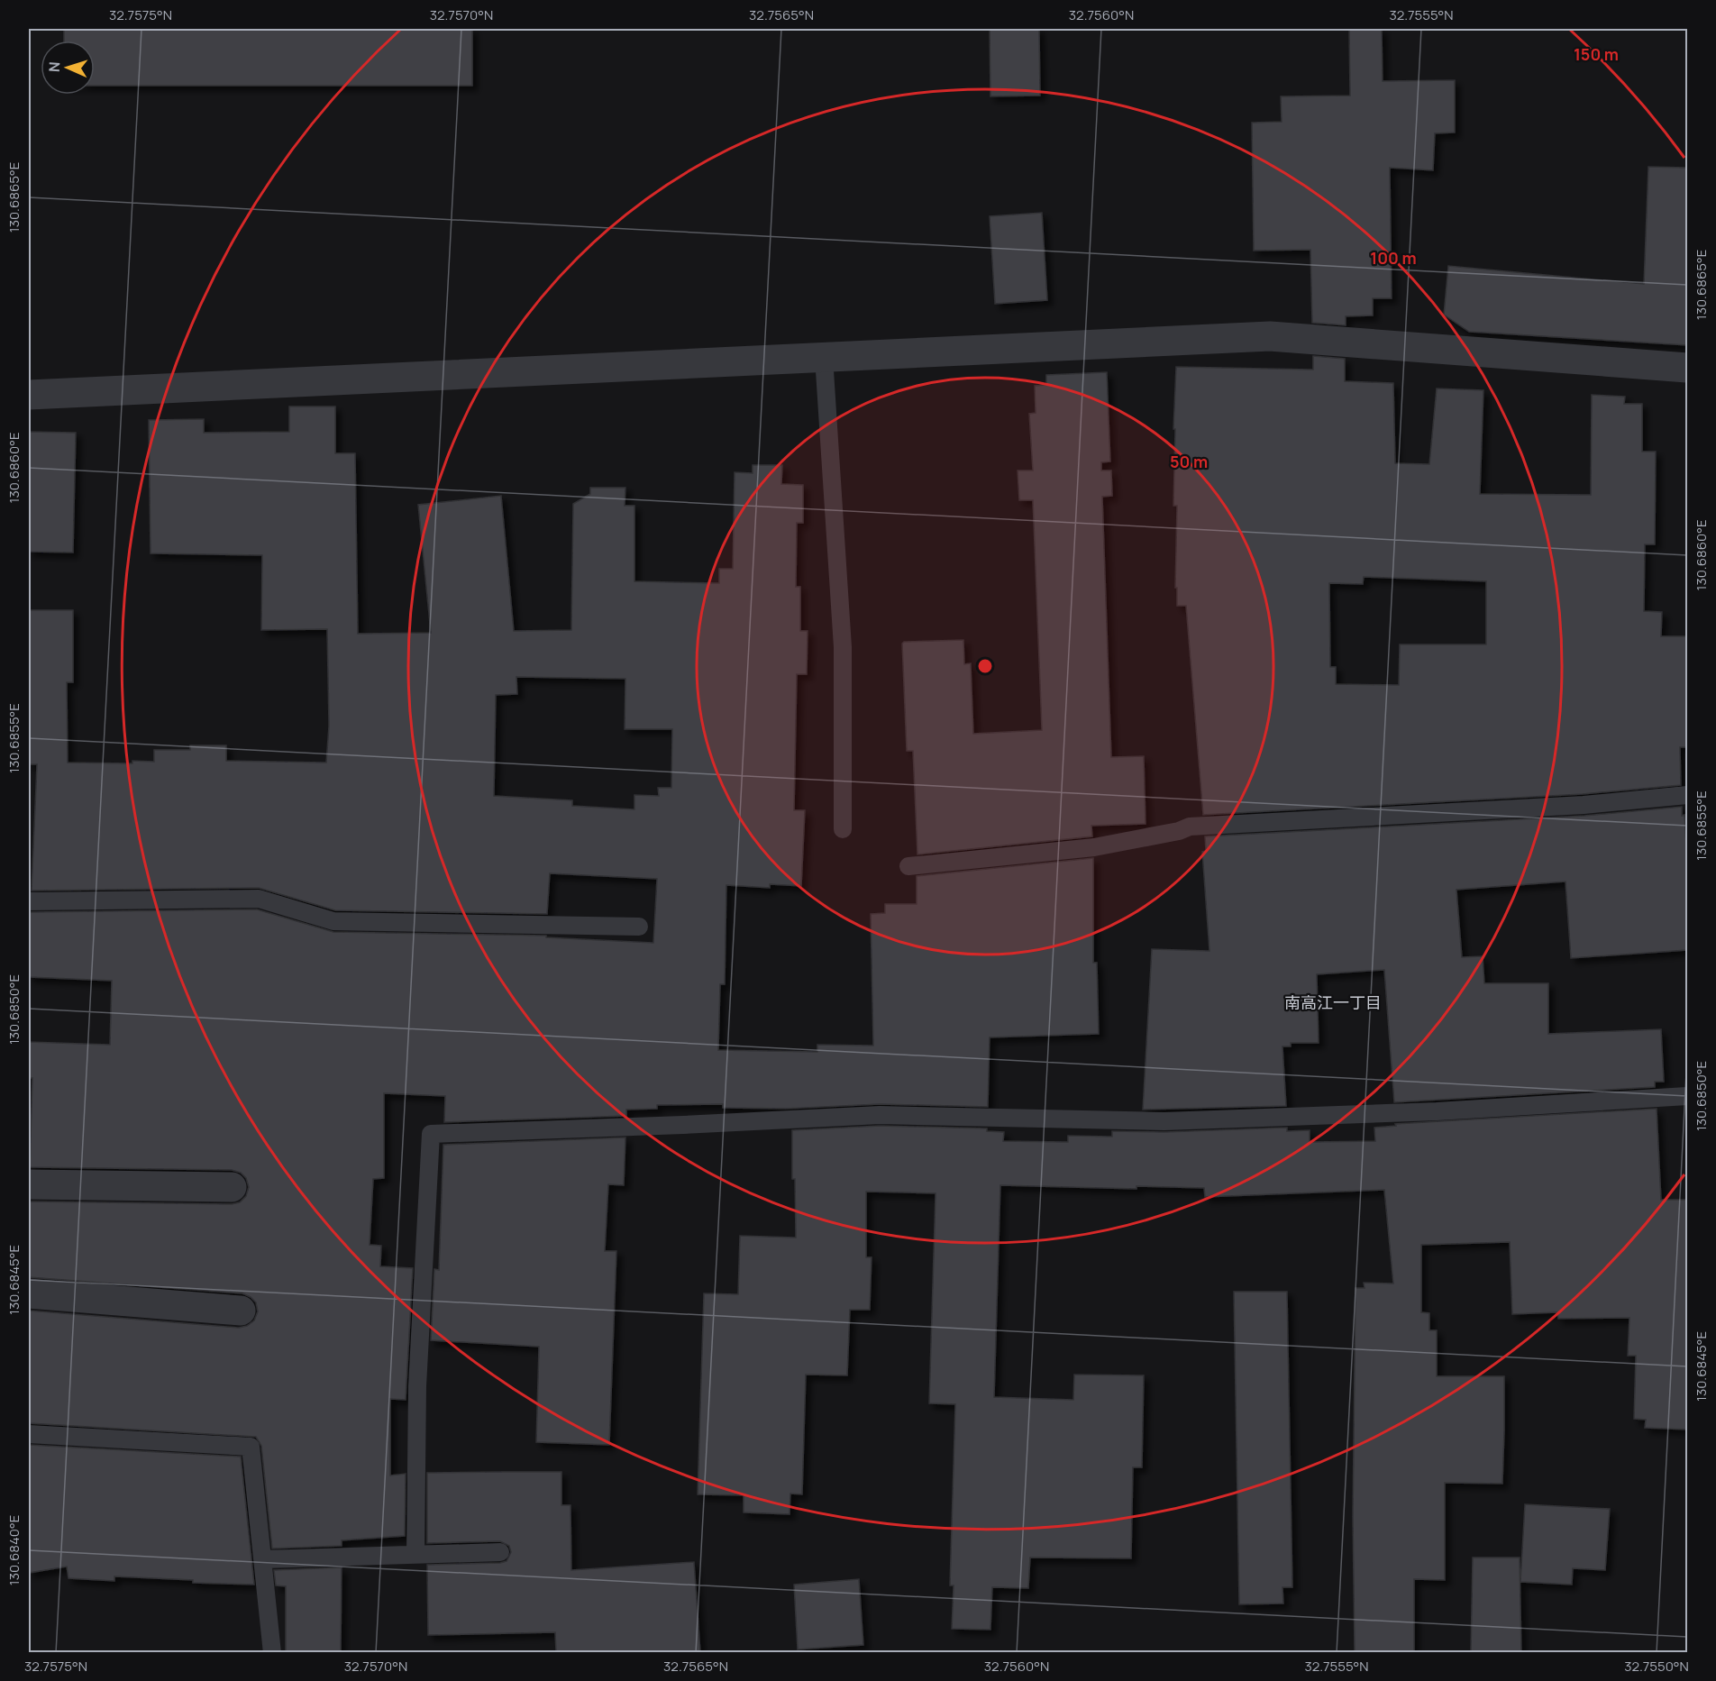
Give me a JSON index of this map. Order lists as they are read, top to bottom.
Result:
{
  "districts": ["南高江一丁目"],
  "north": "left",
  "coordinates": [
    "32.7575°N",
    "32.7570°N",
    "32.7565°N",
    "32.7560°N",
    "32.7555°N",
    "130.6865°E",
    "130.6860°E",
    "130.6855°E",
    "130.6850°E",
    "130.6845°E",
    "130.6840°E",
    "32.7550°N"
  ],
  "rings": ["150 m", "100 m", "50 m"]
}
